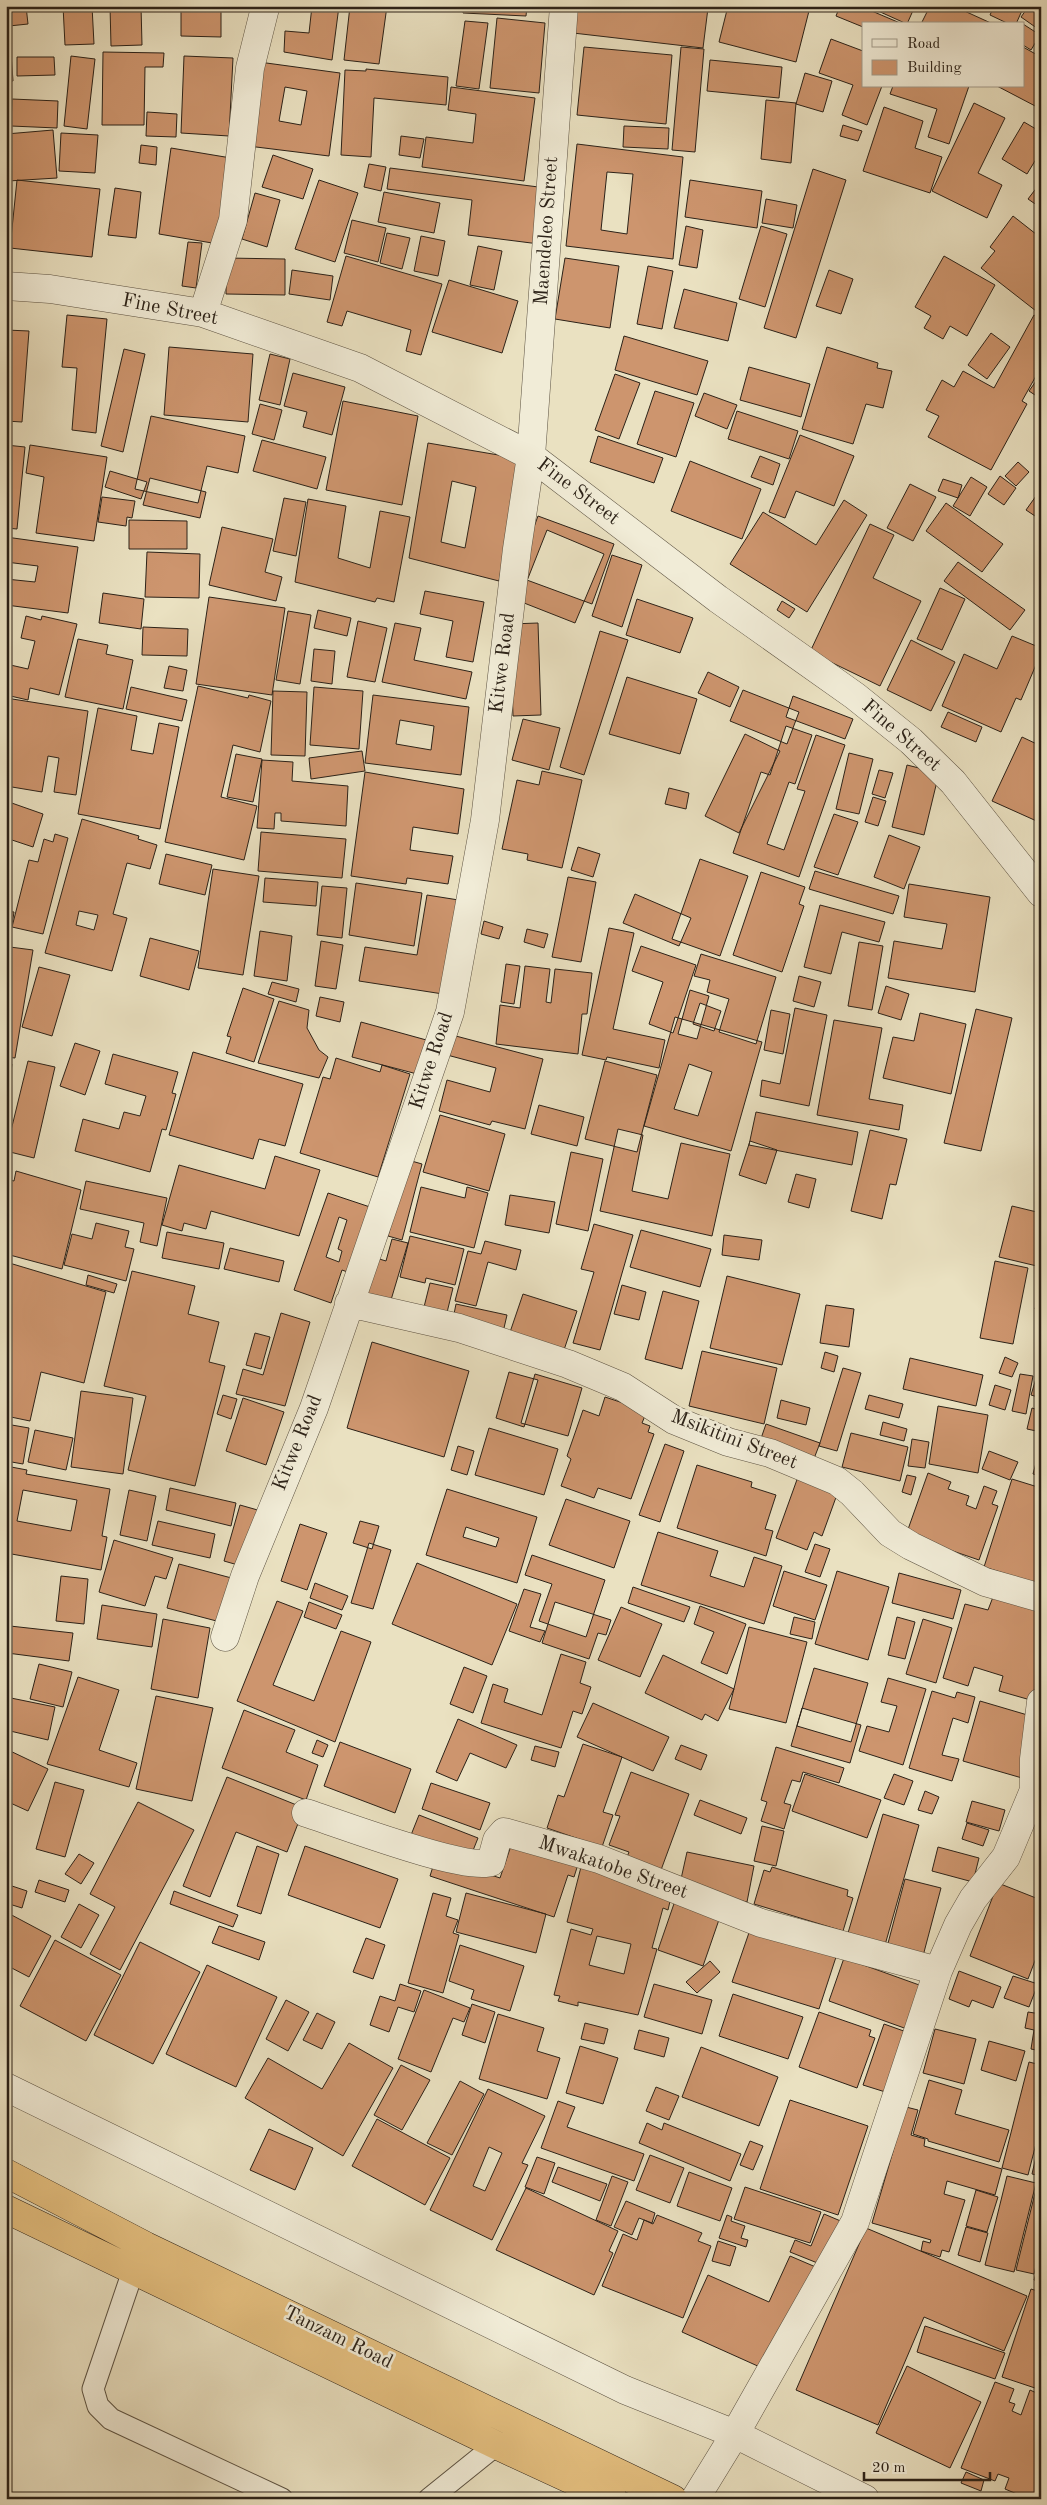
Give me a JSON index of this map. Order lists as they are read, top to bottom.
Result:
{
  "streets": {
    "highway": ["Tanzam Road"],
    "street": [
      "Maendeleo Street",
      "Fine Street",
      "Kitwe Road",
      "Msikitini Street",
      "Mwakatobe Street"
    ]
  },
  "crossings": [
    ["Maendeleo Street", "Fine Street"],
    ["Maendeleo Street", "Kitwe Road"],
    ["Fine Street", "Kitwe Road"],
    ["Kitwe Road", "Msikitini Street"]
  ],
  "legend": ["Road", "Building"],
  "scale_bar": "20 m"
}
